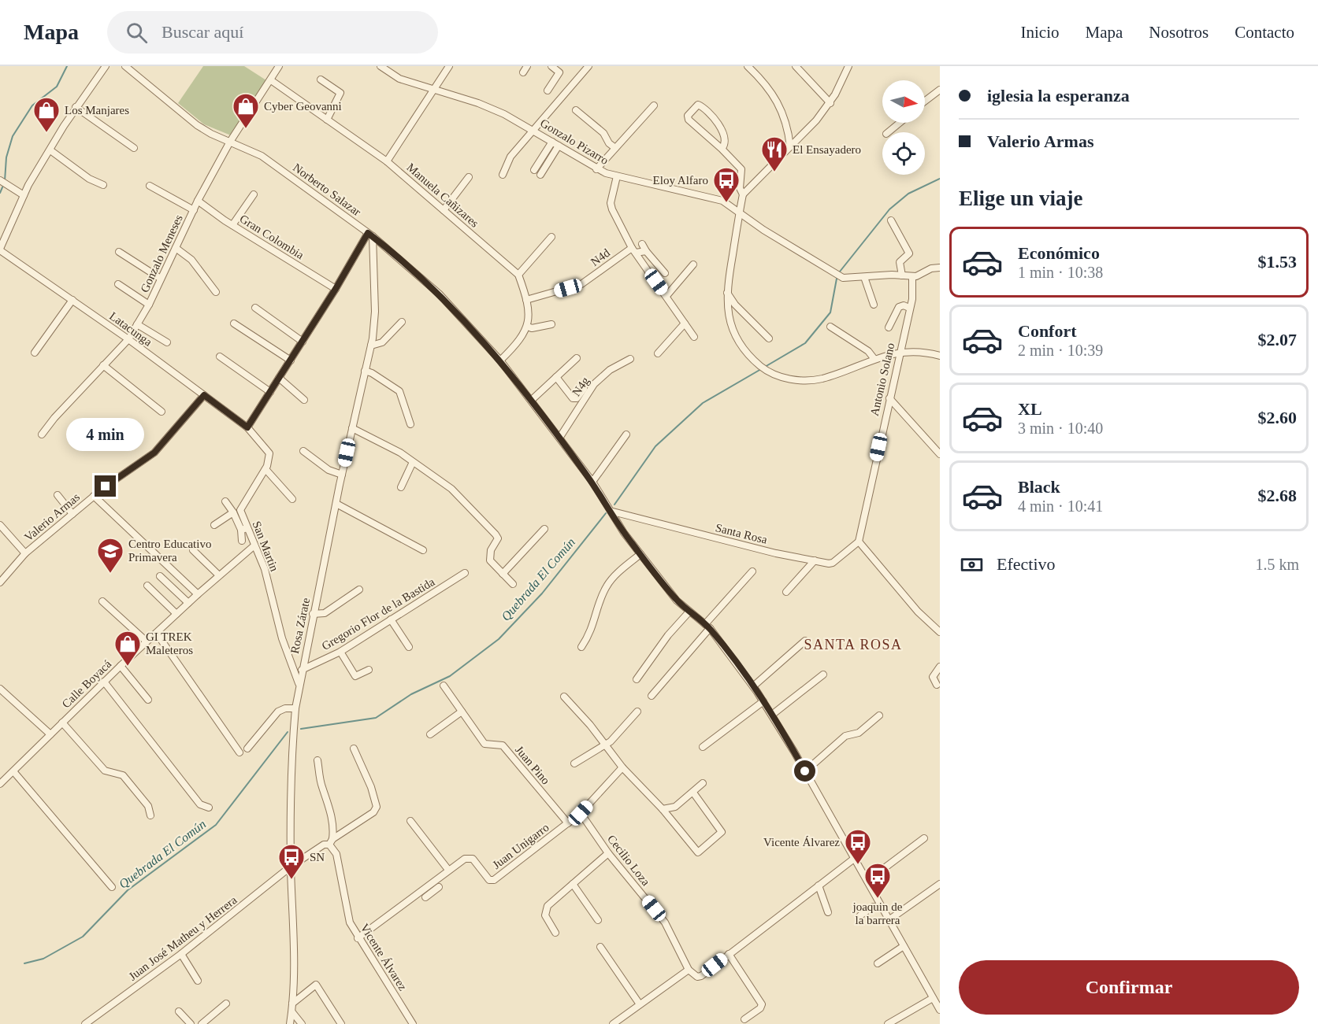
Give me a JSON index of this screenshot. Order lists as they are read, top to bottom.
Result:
{
  "streets": {
    "street": [
      "Gonzalo Pizarro",
      "Norberto Salazar",
      "Manuela Cañizares",
      "Gran Colombia",
      "Gonzalo Meneses",
      "N4d",
      "Latacunga",
      "Antonio Solano",
      "N4g",
      "Valerio Armas",
      "Santa Rosa",
      "San Martin",
      "Gregorio Flor de la Bastida",
      "Rosa Zárate",
      "Calle Boyacá",
      "Juan Pino",
      "Juan Unigarro",
      "Cecilio Loza",
      "Juan José Matheu y Herrera",
      "Vicente Álvarez"
    ]
  },
  "crossings": [
    ["Gonzalo Pizarro", "Antonio Solano"],
    ["Norberto Salazar", "Gonzalo Meneses"],
    ["Norberto Salazar", "N4g"],
    ["Norberto Salazar", "Santa Rosa"],
    ["Norberto Salazar", "Rosa Zárate"],
    ["Manuela Cañizares", "Gonzalo Meneses"],
    ["Gran Colombia", "Gonzalo Meneses"],
    ["Gonzalo Meneses", "Latacunga"],
    ["Latacunga", "Valerio Armas"],
    ["Antonio Solano", "Santa Rosa"],
    ["San Martin", "Rosa Zárate"],
    ["San Martin", "Calle Boyacá"],
    ["Gregorio Flor de la Bastida", "Rosa Zárate"],
    ["Rosa Zárate", "Juan José Matheu y Herrera"],
    ["Juan Pino", "Juan Unigarro"],
    ["Juan Unigarro", "Cecilio Loza"],
    ["Juan Unigarro", "Vicente Álvarez"]
  ],
  "districts": ["SANTA ROSA"],
  "water": ["Quebrada El Común"],
  "places": {
    "shop": ["Cyber Geovanni", "Los Manjares", "GI TREK Maleteros"],
    "restaurant": ["El Ensayadero"],
    "bus stop": [
      "Eloy Alfaro",
      "Vicente Álvarez",
      "SN",
      "joaquin de la barrera"
    ],
    "school or university": ["Centro Educativo Primavera"]
  },
  "north": "right",
  "page": {
    "header": "Mapa",
    "search": "Buscar aquí",
    "nav": [
      "Inicio",
      "Mapa",
      "Nosotros",
      "Contacto"
    ],
    "banner": ["iglesia la esperanza", "Valerio Armas"],
    "heading": "Elige un viaje",
    "list": [
      {
        "name": "Económico",
        "note": "1 min · 10:38",
        "value": "$1.53"
      },
      {
        "name": "Confort",
        "note": "2 min · 10:39",
        "value": "$2.07"
      },
      {
        "name": "XL",
        "note": "3 min · 10:40",
        "value": "$2.60"
      },
      {
        "name": "Black",
        "note": "4 min · 10:41",
        "value": "$2.68"
      }
    ],
    "bubble": "4 min",
    "pay": ["Efectivo", "1.5 km"],
    "buttons": "Confirmar"
  }
}
